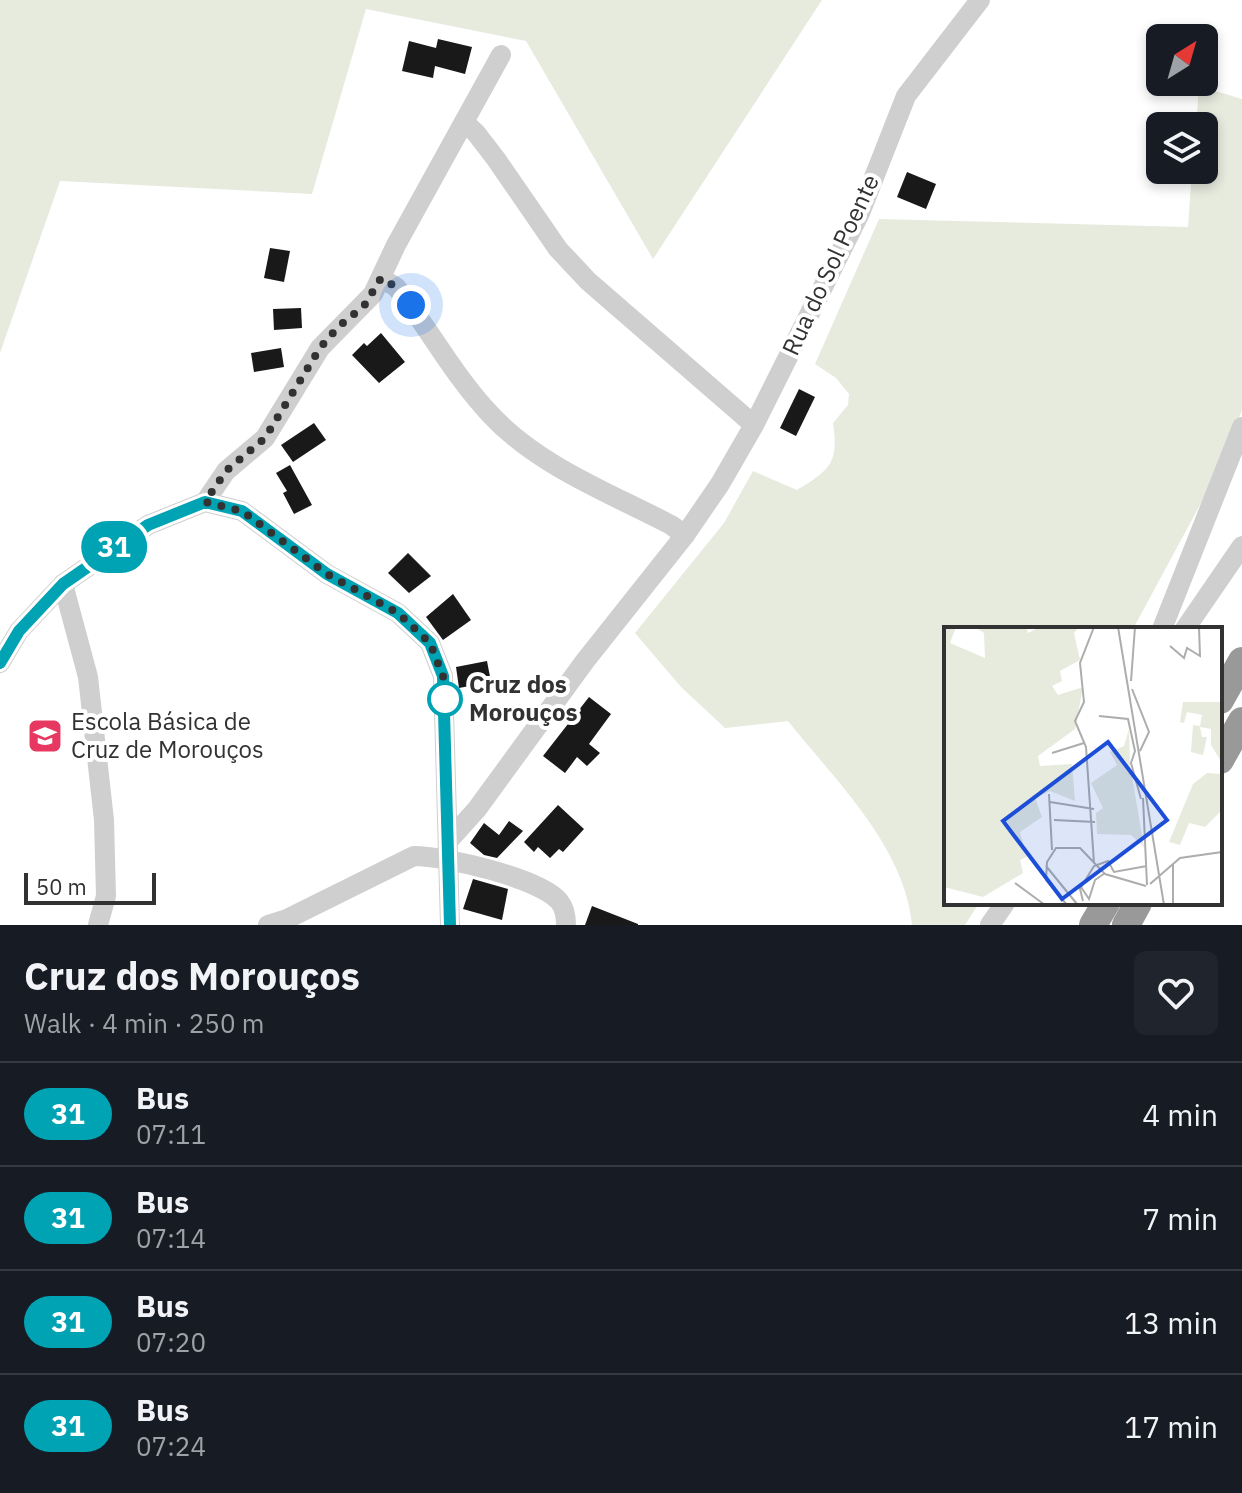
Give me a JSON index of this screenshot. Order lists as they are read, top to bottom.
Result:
{
  "streets": {
    "street": ["Rua do Sol Poente"]
  },
  "places": {
    "other": ["Cruz dos Morouços"],
    "school or university": ["Escola Básica de Cruz de Morouços"]
  },
  "lines": ["bus line 31"],
  "scale_bar": "50 m",
  "north": "top right",
  "page": {
    "on_map": "31",
    "scale": "50 m",
    "heading": ["Cruz dos Morouços", "Walk · 4 min · 250 m"],
    "list": [
      {
        "mark": "31",
        "name": "Bus",
        "note": "07:11",
        "value": "4 min"
      },
      {
        "mark": "31",
        "name": "Bus",
        "note": "07:14",
        "value": "7 min"
      },
      {
        "mark": "31",
        "name": "Bus",
        "note": "07:20",
        "value": "13 min"
      },
      {
        "mark": "31",
        "name": "Bus",
        "note": "07:24",
        "value": "17 min"
      }
    ]
  }
}
